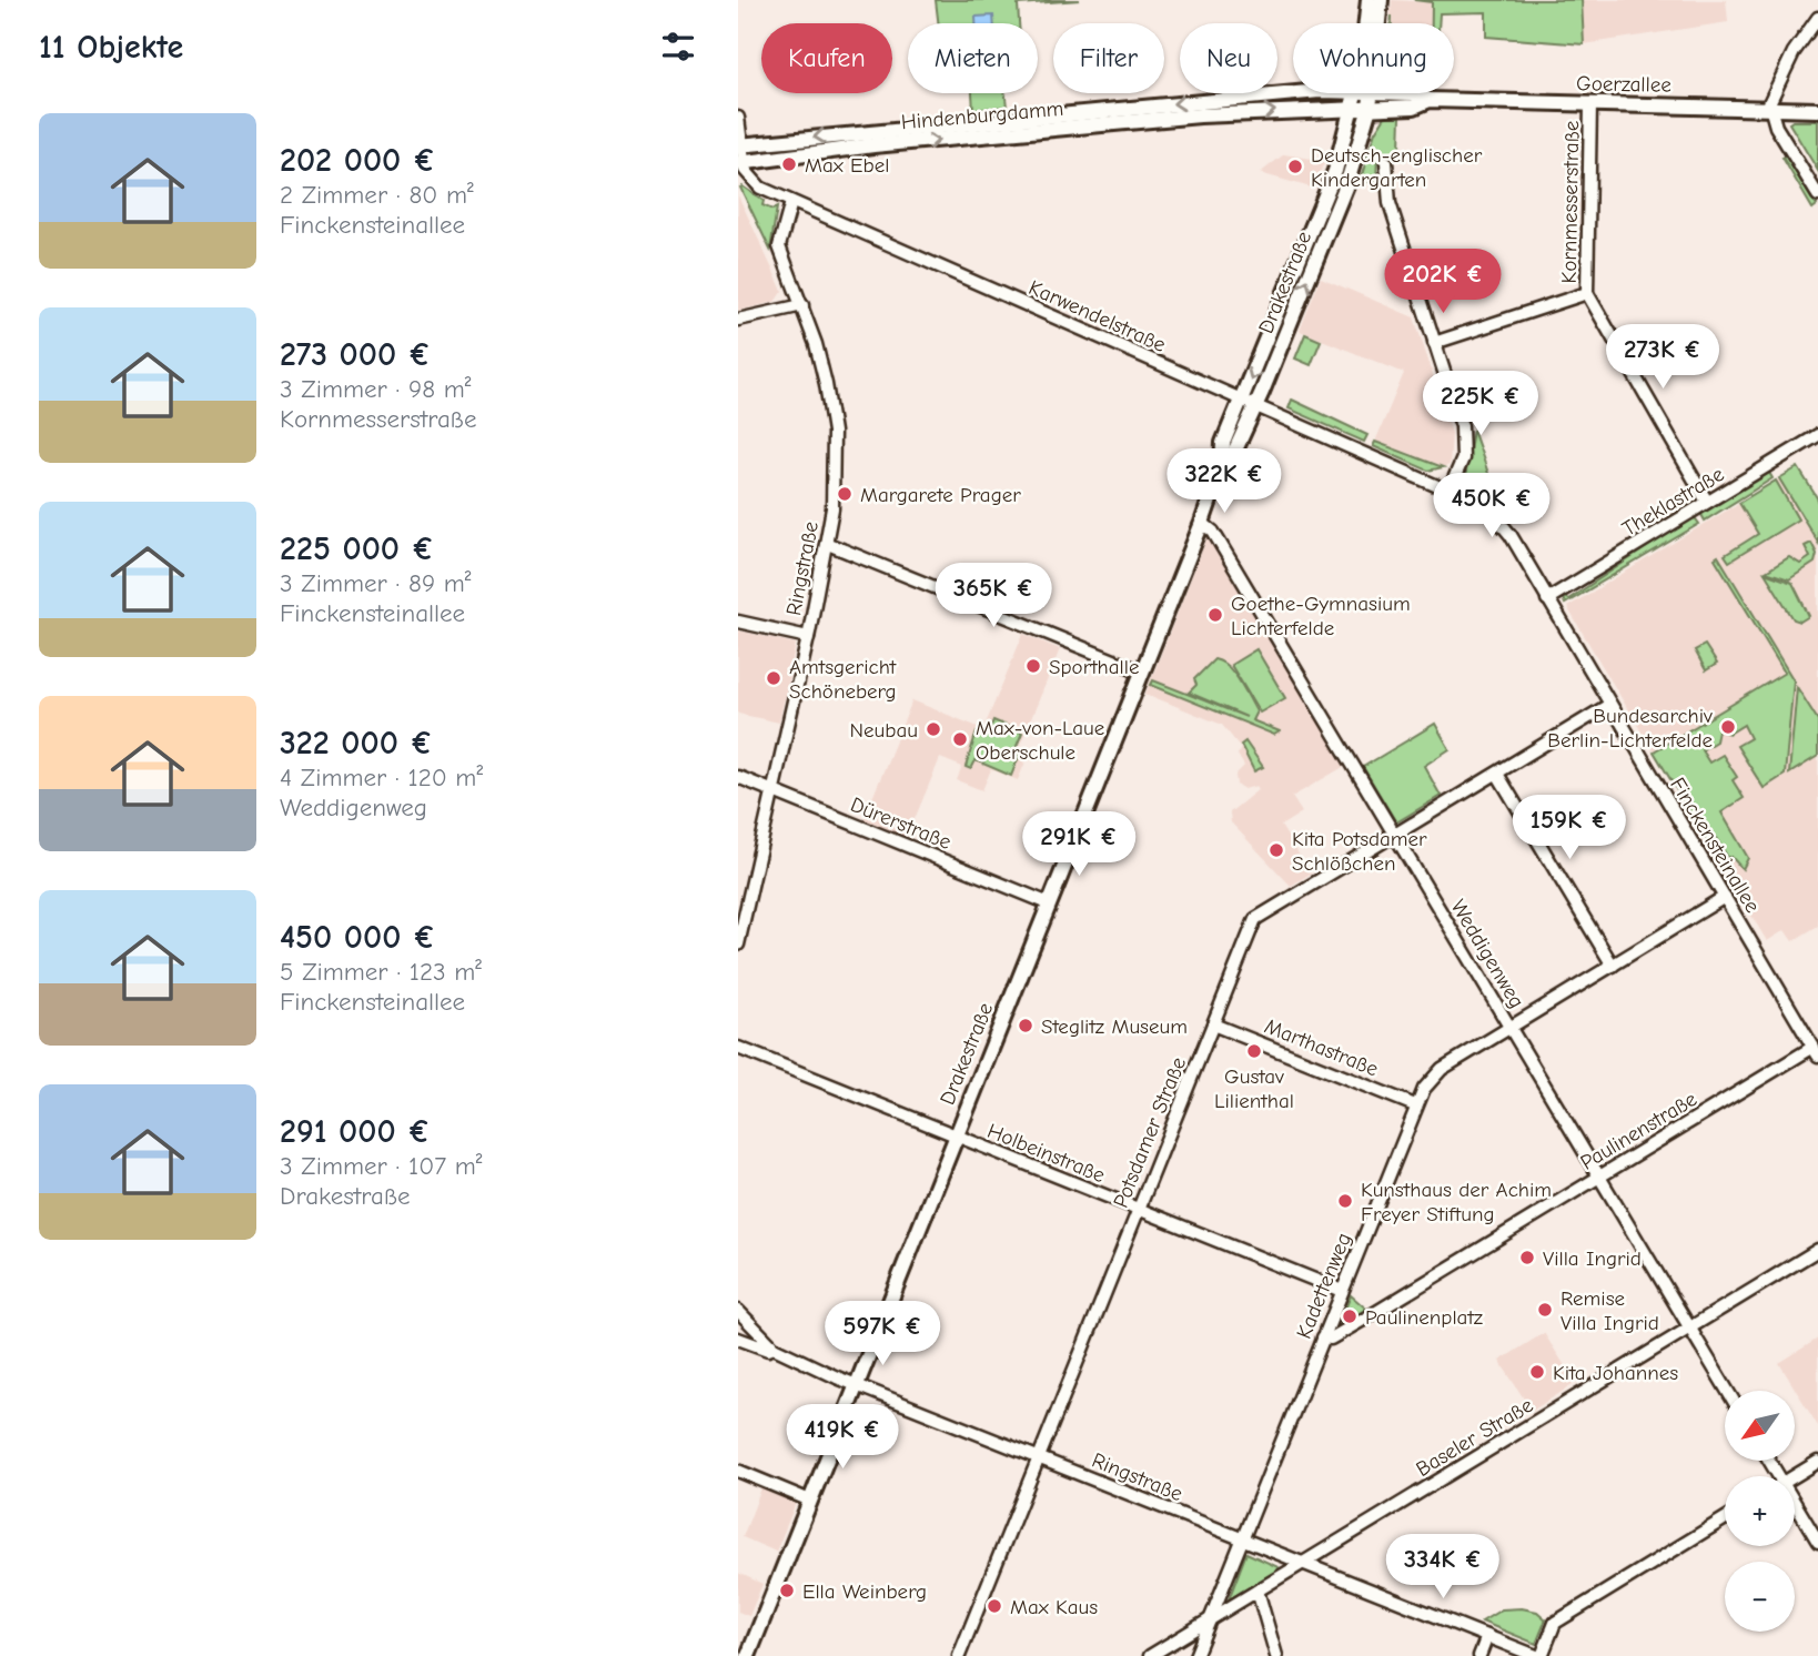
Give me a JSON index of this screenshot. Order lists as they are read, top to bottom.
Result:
{
  "streets": {
    "main road": ["Goerzallee", "Hindenburgdamm", "Drakestraße"],
    "street": [
      "Kornmesserstraße",
      "Karwendelstraße",
      "Theklastraße",
      "Ringstraße",
      "Dürerstraße",
      "Finckensteinallee",
      "Weddigenweg",
      "Marthastraße",
      "Paulinenstraße",
      "Potsdamer Straße",
      "Holbeinstraße",
      "Kadettenweg",
      "Baseler Straße"
    ]
  },
  "crossings": [
    ["Goerzallee", "Hindenburgdamm"],
    ["Goerzallee", "Kornmesserstraße"],
    ["Goerzallee", "Drakestraße"],
    ["Hindenburgdamm", "Drakestraße"],
    ["Hindenburgdamm", "Karwendelstraße"],
    ["Kornmesserstraße", "Theklastraße"],
    ["Drakestraße", "Karwendelstraße"],
    ["Drakestraße", "Ringstraße"],
    ["Drakestraße", "Dürerstraße"],
    ["Drakestraße", "Weddigenweg"],
    ["Drakestraße", "Holbeinstraße"],
    ["Karwendelstraße", "Ringstraße"],
    ["Karwendelstraße", "Finckensteinallee"],
    ["Theklastraße", "Finckensteinallee"],
    ["Ringstraße", "Dürerstraße"],
    ["Ringstraße", "Potsdamer Straße"],
    ["Ringstraße", "Kadettenweg"],
    ["Ringstraße", "Baseler Straße"],
    ["Finckensteinallee", "Paulinenstraße"],
    ["Finckensteinallee", "Potsdamer Straße"],
    ["Finckensteinallee", "Kadettenweg"],
    ["Weddigenweg", "Paulinenstraße"],
    ["Weddigenweg", "Potsdamer Straße"],
    ["Weddigenweg", "Kadettenweg"],
    ["Weddigenweg", "Baseler Straße"],
    ["Marthastraße", "Potsdamer Straße"],
    ["Marthastraße", "Kadettenweg"],
    ["Paulinenstraße", "Kadettenweg"],
    ["Potsdamer Straße", "Holbeinstraße"],
    ["Holbeinstraße", "Kadettenweg"],
    ["Kadettenweg", "Baseler Straße"]
  ],
  "places": [
    "Max Ebel",
    "Deutsch-englischer Kindergarten",
    "Margarete Prager",
    "Goethe-Gymnasium Lichterfelde",
    "Sporthalle",
    "Amtsgericht Schöneberg",
    "Bundesarchiv Berlin-Lichterfelde",
    "Neubau",
    "Max-von-Laue Oberschule",
    "Kita Potsdamer Schlößchen",
    "Steglitz Museum",
    "Gustav Lilienthal",
    "Kunsthaus der Achim Freyer Stiftung",
    "Villa Ingrid",
    "Remise Villa Ingrid",
    "Paulinenplatz",
    "Kita Johannes",
    "Ella Weinberg",
    "Max Kaus"
  ],
  "north": "bottom left",
  "page": {
    "heading": "11 Objekte",
    "chip": [
      "Kaufen",
      "Mieten",
      "Filter",
      "Neu",
      "Wohnung"
    ],
    "list": [
      {
        "name": "202 000 €",
        "note": "2 Zimmer · 80 m² · Finckensteinallee"
      },
      {
        "name": "273 000 €",
        "note": "3 Zimmer · 98 m² · Kornmesserstraße"
      },
      {
        "name": "225 000 €",
        "note": "3 Zimmer · 89 m² · Finckensteinallee"
      },
      {
        "name": "322 000 €",
        "note": "4 Zimmer · 120 m² · Weddigenweg"
      },
      {
        "name": "450 000 €",
        "note": "5 Zimmer · 123 m² · Finckensteinallee"
      },
      {
        "name": "291 000 €",
        "note": "3 Zimmer · 107 m² · Drakestraße"
      }
    ],
    "price": [
      "202K €",
      "273K €",
      "225K €",
      "322K €",
      "450K €",
      "365K €",
      "159K €",
      "291K €",
      "597K €",
      "419K €",
      "334K €"
    ],
    "map_buttons": ["+", "−"]
  }
}
